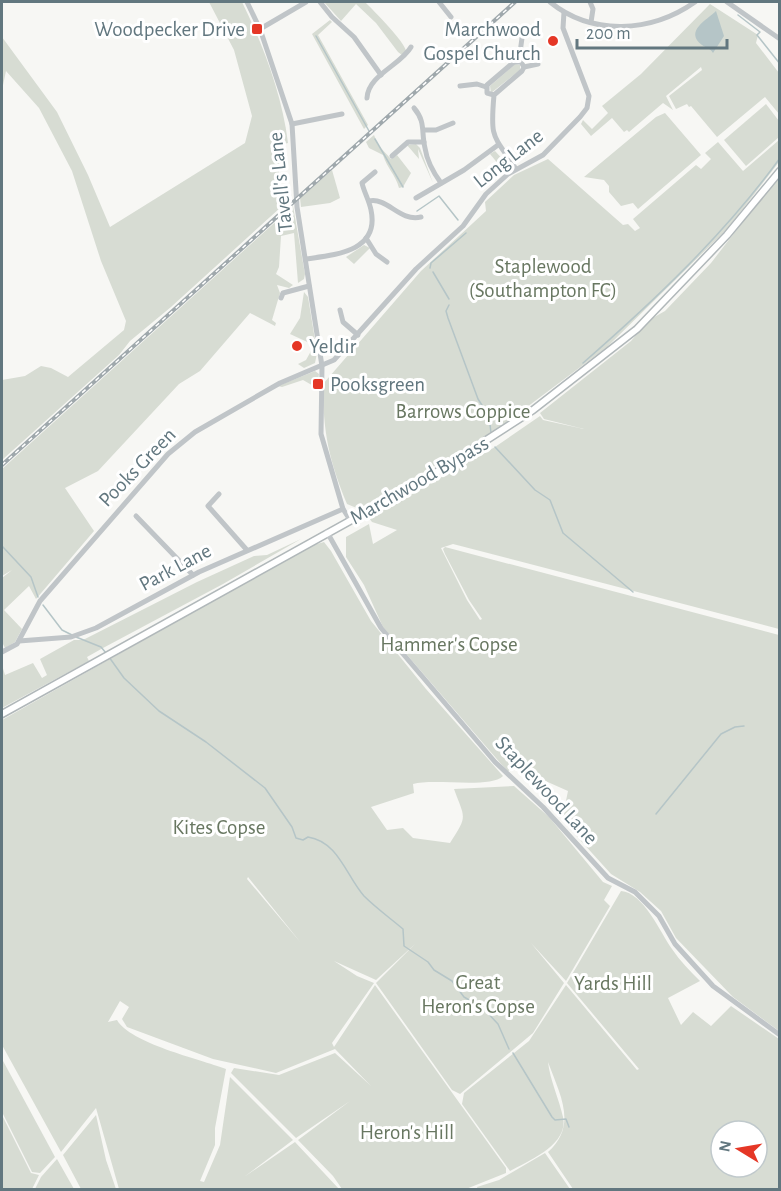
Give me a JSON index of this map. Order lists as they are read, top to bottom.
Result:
{
  "streets": {
    "main road": ["Marchwood Bypass"],
    "street": [
      "Long Lane",
      "Tavell's Lane",
      "Pooks Green",
      "Park Lane",
      "Staplewood Lane"
    ]
  },
  "crossings": [
    ["Long Lane", "Tavell's Lane"],
    ["Long Lane", "Pooks Green"],
    ["Tavell's Lane", "Pooks Green"],
    ["Pooks Green", "Park Lane"],
    ["Marchwood Bypass", "Staplewood Lane"]
  ],
  "parks": [
    "Staplewood (Southampton FC)",
    "Barrows Coppice",
    "Hammer's Copse",
    "Kites Copse",
    "Great Heron's Copse",
    "Yards Hill",
    "Heron's Hill"
  ],
  "places": {
    "transit": ["Woodpecker Drive", "Pooksgreen"],
    "other": ["Marchwood Gospel Church", "Yeldir"]
  },
  "scale_bar": "200 m",
  "north": "left"
}
